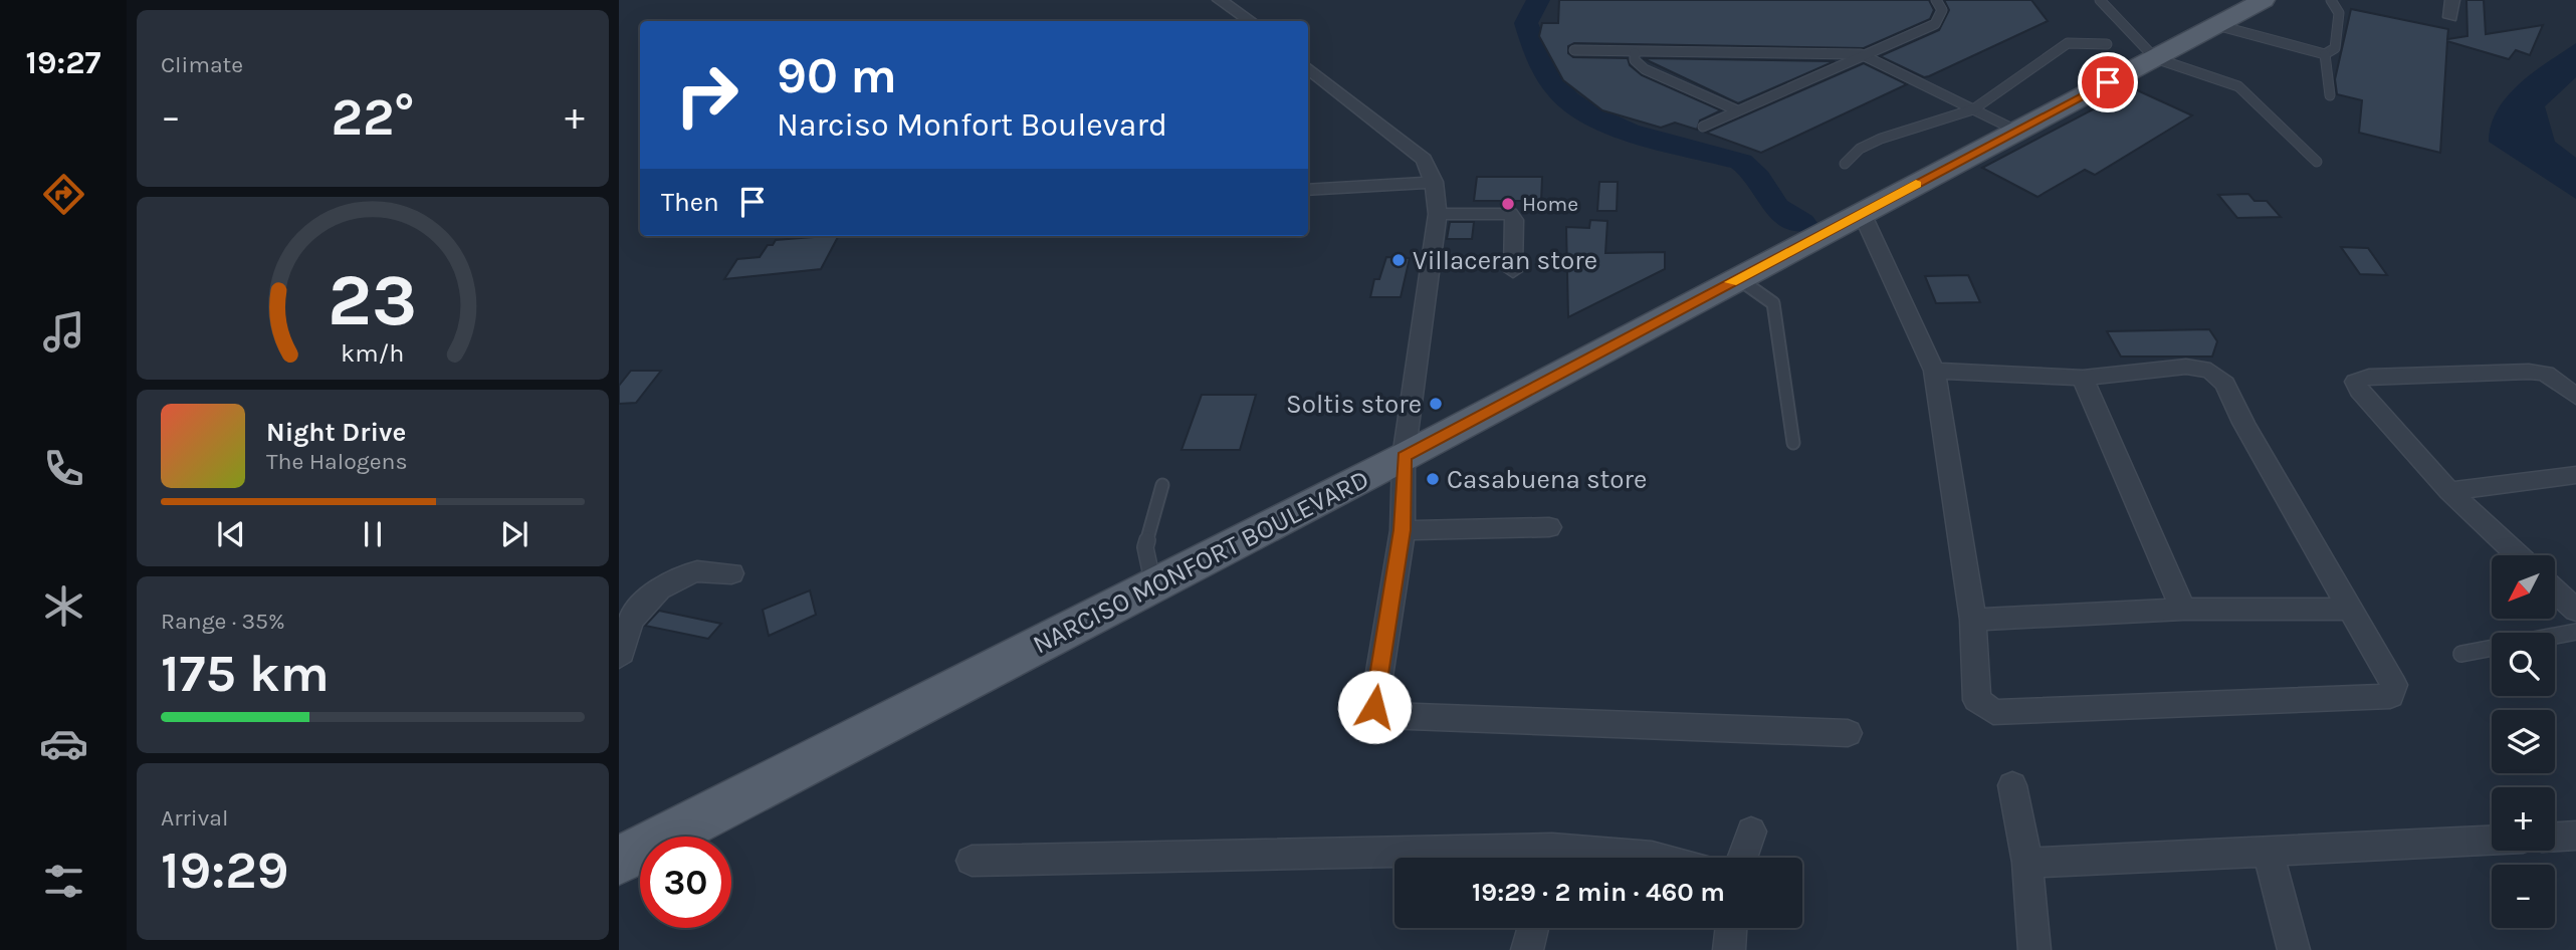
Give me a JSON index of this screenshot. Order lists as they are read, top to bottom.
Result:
{
  "streets": {
    "main road": ["NARCISO MONFORT BOULEVARD"]
  },
  "places": [
    "Home",
    "Villaceran store",
    "Soltis store",
    "Casabuena store"
  ],
  "north": "bottom left",
  "page": {
    "tabs": "19:27",
    "tile": [
      "Climate",
      ["Range · 35%", "175 km"],
      ["Arrival", "19:29"]
    ],
    "turn": ["90 m", "Narciso Monfort Boulevard"],
    "heat": ["−", "22°", "+"],
    "then": "Then",
    "song": ["Night Drive", "The Halogens"],
    "map_buttons": ["+", "−"],
    "limit": "30",
    "trip": "19:29 · 2 min · 460 m",
    "gauge": ["23", "km/h"]
  }
}
